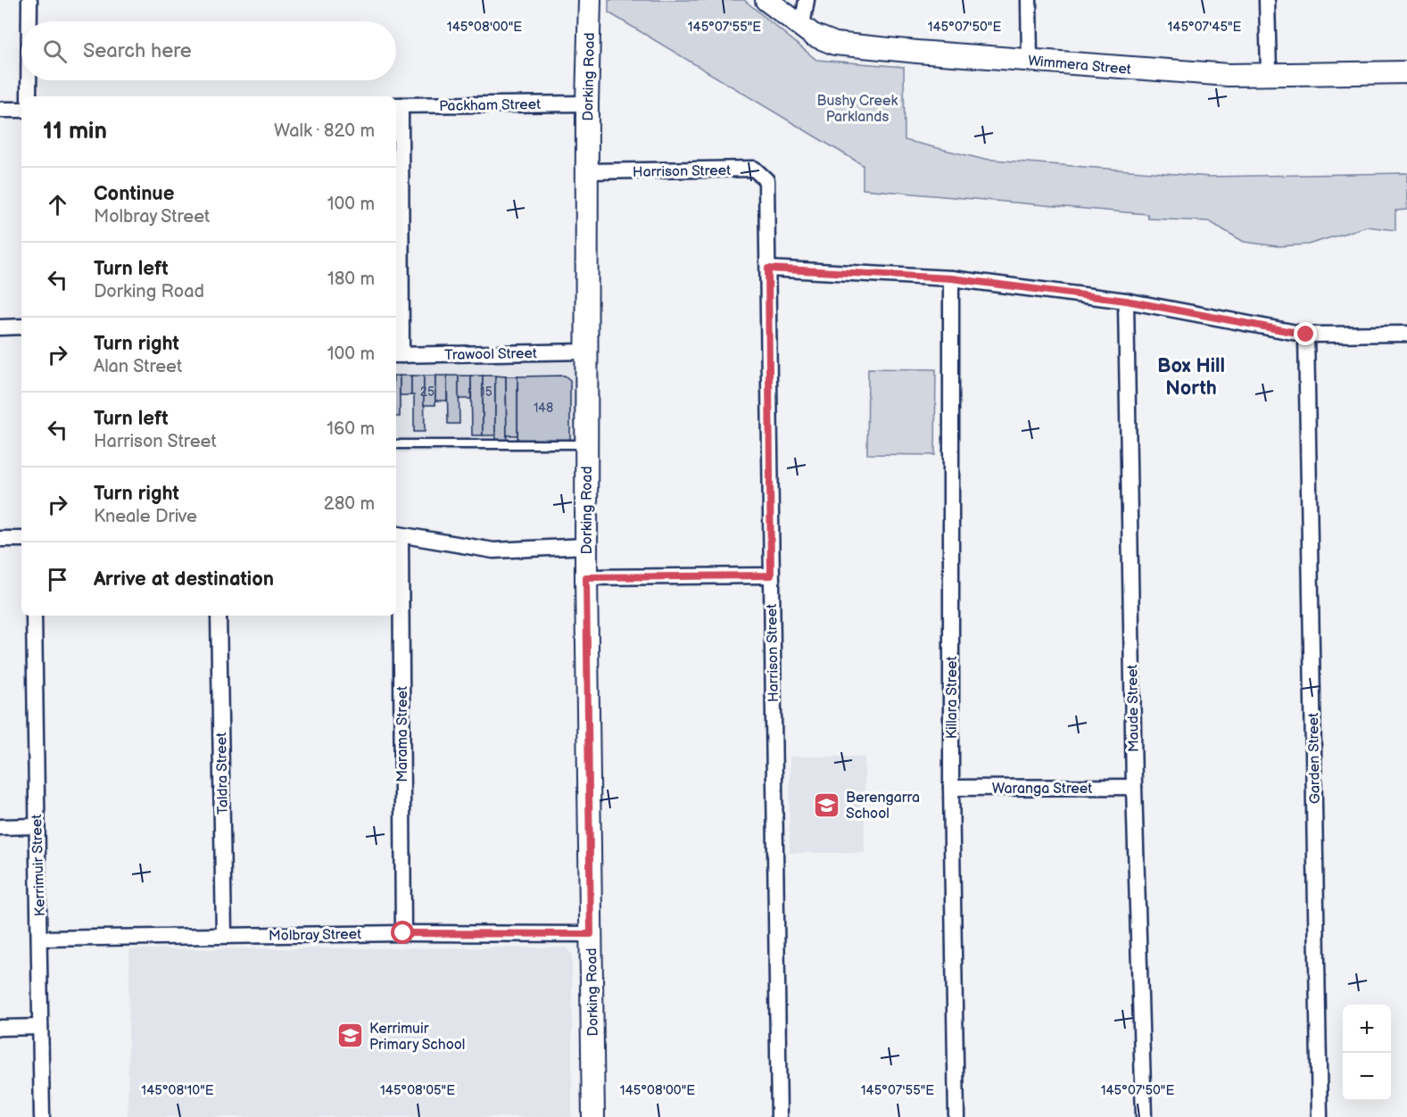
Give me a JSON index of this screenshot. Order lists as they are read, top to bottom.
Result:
{
  "streets": {
    "street": [
      "Wimmera Street",
      "Dorking Road",
      "Packham Street",
      "Harrison Street",
      "Trawool Street",
      "Killara Street",
      "Maude Street",
      "Marama Street",
      "Garden Street",
      "Taldra Street",
      "Waranga Street",
      "Kerrimuir Street",
      "Molbray Street"
    ]
  },
  "crossings": [
    ["Dorking Road", "Packham Street"],
    ["Dorking Road", "Harrison Street"],
    ["Dorking Road", "Trawool Street"],
    ["Dorking Road", "Molbray Street"],
    ["Killara Street", "Waranga Street"],
    ["Maude Street", "Waranga Street"],
    ["Marama Street", "Molbray Street"],
    ["Taldra Street", "Molbray Street"],
    ["Kerrimuir Street", "Molbray Street"]
  ],
  "districts": ["Box Hill North"],
  "parks": ["Bushy Creek Parklands"],
  "places": {
    "school or university": ["Berengarra School", "Kerrimuir Primary School"]
  },
  "house_numbers": ["25", "15", "148"],
  "page": {
    "search": "Search here",
    "heading": ["11 min", "Walk · 820 m"],
    "list": [
      ["Continue", "Molbray Street", "100 m"],
      ["Turn left", "Dorking Road", "180 m"],
      ["Turn right", "Alan Street", "100 m"],
      ["Turn left", "Harrison Street", "160 m"],
      ["Turn right", "Kneale Drive", "280 m"],
      "Arrive at destination"
    ],
    "map_buttons": ["+", "−"]
  },
  "coordinates": [
    "145°08'00\"E",
    "145°07'55\"E",
    "145°07'50\"E",
    "145°07'45\"E",
    "145°08'10\"E",
    "145°08'05\"E"
  ]
}
